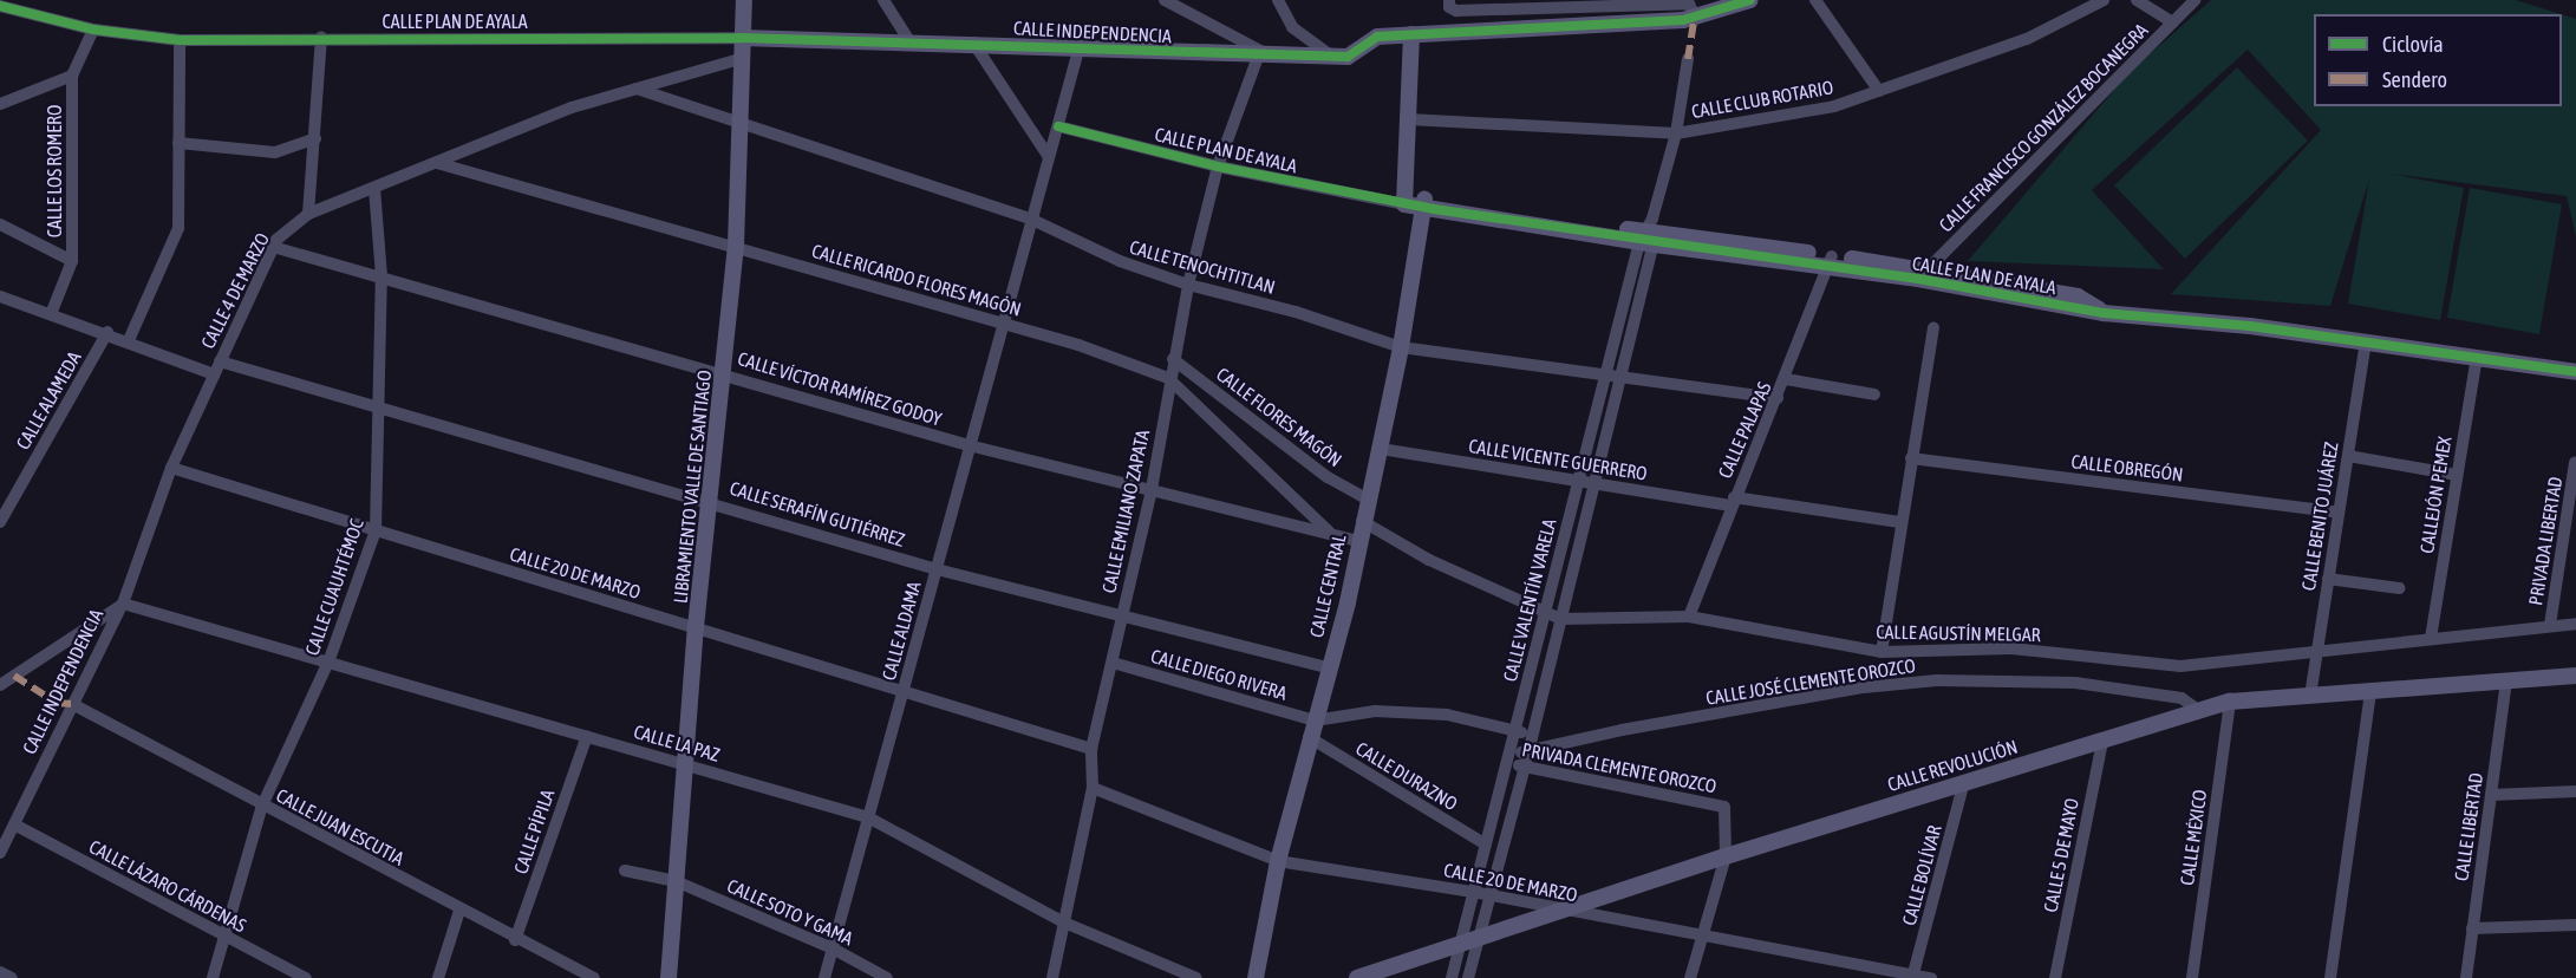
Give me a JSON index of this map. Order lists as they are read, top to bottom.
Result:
{
  "streets": {
    "street": [
      "CALLE PLAN DE AYALA",
      "CALLE INDEPENDENCIA",
      "CALLE CLUB ROTARIO",
      "CALLE FRANCISCO GONZÁLEZ BOCANEGRA",
      "CALLE LOS ROMERO",
      "CALLE TENOCHTITLAN",
      "CALLE RICARDO FLORES MAGÓN",
      "CALLE 4 DE MARZO",
      "CALLE VÍCTOR RAMÍREZ GODOY",
      "CALLE ALAMEDA",
      "CALLE FLORES MAGÓN",
      "CALLE PALAPAS",
      "CALLE VICENTE GUERRERO",
      "CALLE OBREGÓN",
      "LIBRAMIENTO VALLE DE SANTIAGO",
      "CALLEJÓN PEMEX",
      "CALLE EMILIANO ZAPATA",
      "CALLE SERAFÍN GUTIÉRREZ",
      "CALLE BENITO JUÁREZ",
      "PRIVADA LIBERTAD",
      "CALLE 20 DE MARZO",
      "CALLE CENTRAL",
      "CALLE CUAUHTÉMOC",
      "CALLE VALENTÍN VARELA",
      "CALLE ALDAMA",
      "CALLE AGUSTÍN MELGAR",
      "CALLE DIEGO RIVERA",
      "CALLE JOSÉ CLEMENTE OROZCO",
      "CALLE LA PAZ",
      "CALLE REVOLUCIÓN",
      "PRIVADA CLEMENTE OROZCO",
      "CALLE DURAZNO",
      "CALLE JUAN ESCUTIA",
      "CALLE LIBERTAD",
      "CALLE PÍPILA",
      "CALLE MÉXICO",
      "CALLE 5 DE MAYO",
      "CALLE BOLÍVAR",
      "CALLE LÁZARO CÁRDENAS",
      "CALLE SOTO Y GAMA"
    ]
  },
  "crossings": [
    ["CALLE PLAN DE AYALA", "CALLE INDEPENDENCIA"],
    ["CALLE PLAN DE AYALA", "CALLE FRANCISCO GONZÁLEZ BOCANEGRA"],
    ["CALLE PLAN DE AYALA", "CALLE LOS ROMERO"],
    ["CALLE PLAN DE AYALA", "CALLE PALAPAS"],
    ["CALLE PLAN DE AYALA", "LIBRAMIENTO VALLE DE SANTIAGO"],
    ["CALLE PLAN DE AYALA", "CALLEJÓN PEMEX"],
    ["CALLE PLAN DE AYALA", "CALLE EMILIANO ZAPATA"],
    ["CALLE PLAN DE AYALA", "CALLE BENITO JUÁREZ"],
    ["CALLE PLAN DE AYALA", "CALLE CENTRAL"],
    ["CALLE PLAN DE AYALA", "CALLE VALENTÍN VARELA"],
    ["CALLE PLAN DE AYALA", "CALLE ALDAMA"],
    ["CALLE INDEPENDENCIA", "CALLE 4 DE MARZO"],
    ["CALLE INDEPENDENCIA", "CALLE EMILIANO ZAPATA"],
    ["CALLE INDEPENDENCIA", "CALLE ALDAMA"],
    ["CALLE INDEPENDENCIA", "CALLE LA PAZ"],
    ["CALLE INDEPENDENCIA", "CALLE JUAN ESCUTIA"],
    ["CALLE INDEPENDENCIA", "CALLE LÁZARO CÁRDENAS"],
    ["CALLE LOS ROMERO", "CALLE SERAFÍN GUTIÉRREZ"],
    ["CALLE TENOCHTITLAN", "CALLE 4 DE MARZO"],
    ["CALLE TENOCHTITLAN", "CALLE PALAPAS"],
    ["CALLE TENOCHTITLAN", "LIBRAMIENTO VALLE DE SANTIAGO"],
    ["CALLE TENOCHTITLAN", "CALLE EMILIANO ZAPATA"],
    ["CALLE TENOCHTITLAN", "CALLE CENTRAL"],
    ["CALLE TENOCHTITLAN", "CALLE VALENTÍN VARELA"],
    ["CALLE TENOCHTITLAN", "CALLE ALDAMA"],
    ["CALLE RICARDO FLORES MAGÓN", "CALLE 4 DE MARZO"],
    ["CALLE RICARDO FLORES MAGÓN", "CALLE VÍCTOR RAMÍREZ GODOY"],
    ["CALLE RICARDO FLORES MAGÓN", "LIBRAMIENTO VALLE DE SANTIAGO"],
    ["CALLE RICARDO FLORES MAGÓN", "CALLE EMILIANO ZAPATA"],
    ["CALLE RICARDO FLORES MAGÓN", "CALLE ALDAMA"],
    ["CALLE 4 DE MARZO", "CALLE VÍCTOR RAMÍREZ GODOY"],
    ["CALLE 4 DE MARZO", "LIBRAMIENTO VALLE DE SANTIAGO"],
    ["CALLE 4 DE MARZO", "CALLE SERAFÍN GUTIÉRREZ"],
    ["CALLE 4 DE MARZO", "CALLE 20 DE MARZO"],
    ["CALLE 4 DE MARZO", "CALLE CUAUHTÉMOC"],
    ["CALLE 4 DE MARZO", "CALLE LA PAZ"],
    ["CALLE VÍCTOR RAMÍREZ GODOY", "LIBRAMIENTO VALLE DE SANTIAGO"],
    ["CALLE VÍCTOR RAMÍREZ GODOY", "CALLE EMILIANO ZAPATA"],
    ["CALLE VÍCTOR RAMÍREZ GODOY", "CALLE CENTRAL"],
    ["CALLE VÍCTOR RAMÍREZ GODOY", "CALLE CUAUHTÉMOC"],
    ["CALLE VÍCTOR RAMÍREZ GODOY", "CALLE ALDAMA"],
    ["CALLE ALAMEDA", "CALLE SERAFÍN GUTIÉRREZ"],
    ["CALLE FLORES MAGÓN", "CALLE EMILIANO ZAPATA"],
    ["CALLE FLORES MAGÓN", "CALLE CENTRAL"],
    ["CALLE PALAPAS", "CALLE VICENTE GUERRERO"],
    ["CALLE PALAPAS", "CALLE AGUSTÍN MELGAR"],
    ["CALLE VICENTE GUERRERO", "CALLE CENTRAL"],
    ["CALLE VICENTE GUERRERO", "CALLE VALENTÍN VARELA"],
    ["CALLE OBREGÓN", "CALLE BENITO JUÁREZ"],
    ["LIBRAMIENTO VALLE DE SANTIAGO", "CALLE SERAFÍN GUTIÉRREZ"],
    ["LIBRAMIENTO VALLE DE SANTIAGO", "CALLE 20 DE MARZO"],
    ["LIBRAMIENTO VALLE DE SANTIAGO", "CALLE LA PAZ"],
    ["LIBRAMIENTO VALLE DE SANTIAGO", "CALLE SOTO Y GAMA"],
    ["CALLEJÓN PEMEX", "CALLE AGUSTÍN MELGAR"],
    ["CALLE EMILIANO ZAPATA", "CALLE SERAFÍN GUTIÉRREZ"],
    ["CALLE EMILIANO ZAPATA", "CALLE 20 DE MARZO"],
    ["CALLE EMILIANO ZAPATA", "CALLE DIEGO RIVERA"],
    ["CALLE EMILIANO ZAPATA", "CALLE LA PAZ"],
    ["CALLE SERAFÍN GUTIÉRREZ", "CALLE CENTRAL"],
    ["CALLE SERAFÍN GUTIÉRREZ", "CALLE CUAUHTÉMOC"],
    ["CALLE SERAFÍN GUTIÉRREZ", "CALLE ALDAMA"],
    ["CALLE BENITO JUÁREZ", "CALLE AGUSTÍN MELGAR"],
    ["CALLE BENITO JUÁREZ", "CALLE REVOLUCIÓN"],
    ["PRIVADA LIBERTAD", "CALLE AGUSTÍN MELGAR"],
    ["CALLE 20 DE MARZO", "CALLE CENTRAL"],
    ["CALLE 20 DE MARZO", "CALLE CUAUHTÉMOC"],
    ["CALLE 20 DE MARZO", "CALLE VALENTÍN VARELA"],
    ["CALLE 20 DE MARZO", "CALLE ALDAMA"],
    ["CALLE 20 DE MARZO", "CALLE REVOLUCIÓN"],
    ["CALLE 20 DE MARZO", "CALLE BOLÍVAR"],
    ["CALLE CENTRAL", "CALLE DIEGO RIVERA"],
    ["CALLE CENTRAL", "CALLE DURAZNO"],
    ["CALLE CUAUHTÉMOC", "CALLE LA PAZ"],
    ["CALLE CUAUHTÉMOC", "CALLE JUAN ESCUTIA"],
    ["CALLE CUAUHTÉMOC", "CALLE LÁZARO CÁRDENAS"],
    ["CALLE VALENTÍN VARELA", "CALLE AGUSTÍN MELGAR"],
    ["CALLE VALENTÍN VARELA", "CALLE JOSÉ CLEMENTE OROZCO"],
    ["CALLE VALENTÍN VARELA", "CALLE REVOLUCIÓN"],
    ["CALLE VALENTÍN VARELA", "PRIVADA CLEMENTE OROZCO"],
    ["CALLE VALENTÍN VARELA", "CALLE DURAZNO"],
    ["CALLE ALDAMA", "CALLE LA PAZ"],
    ["CALLE ALDAMA", "CALLE SOTO Y GAMA"],
    ["CALLE JOSÉ CLEMENTE OROZCO", "CALLE REVOLUCIÓN"],
    ["CALLE JOSÉ CLEMENTE OROZCO", "PRIVADA CLEMENTE OROZCO"],
    ["CALLE LA PAZ", "CALLE PÍPILA"],
    ["CALLE REVOLUCIÓN", "PRIVADA CLEMENTE OROZCO"],
    ["CALLE REVOLUCIÓN", "CALLE LIBERTAD"],
    ["CALLE REVOLUCIÓN", "CALLE MÉXICO"],
    ["CALLE REVOLUCIÓN", "CALLE 5 DE MAYO"],
    ["CALLE REVOLUCIÓN", "CALLE BOLÍVAR"],
    ["CALLE JUAN ESCUTIA", "CALLE PÍPILA"]
  ],
  "legend": ["Ciclovía", "Sendero"]
}
